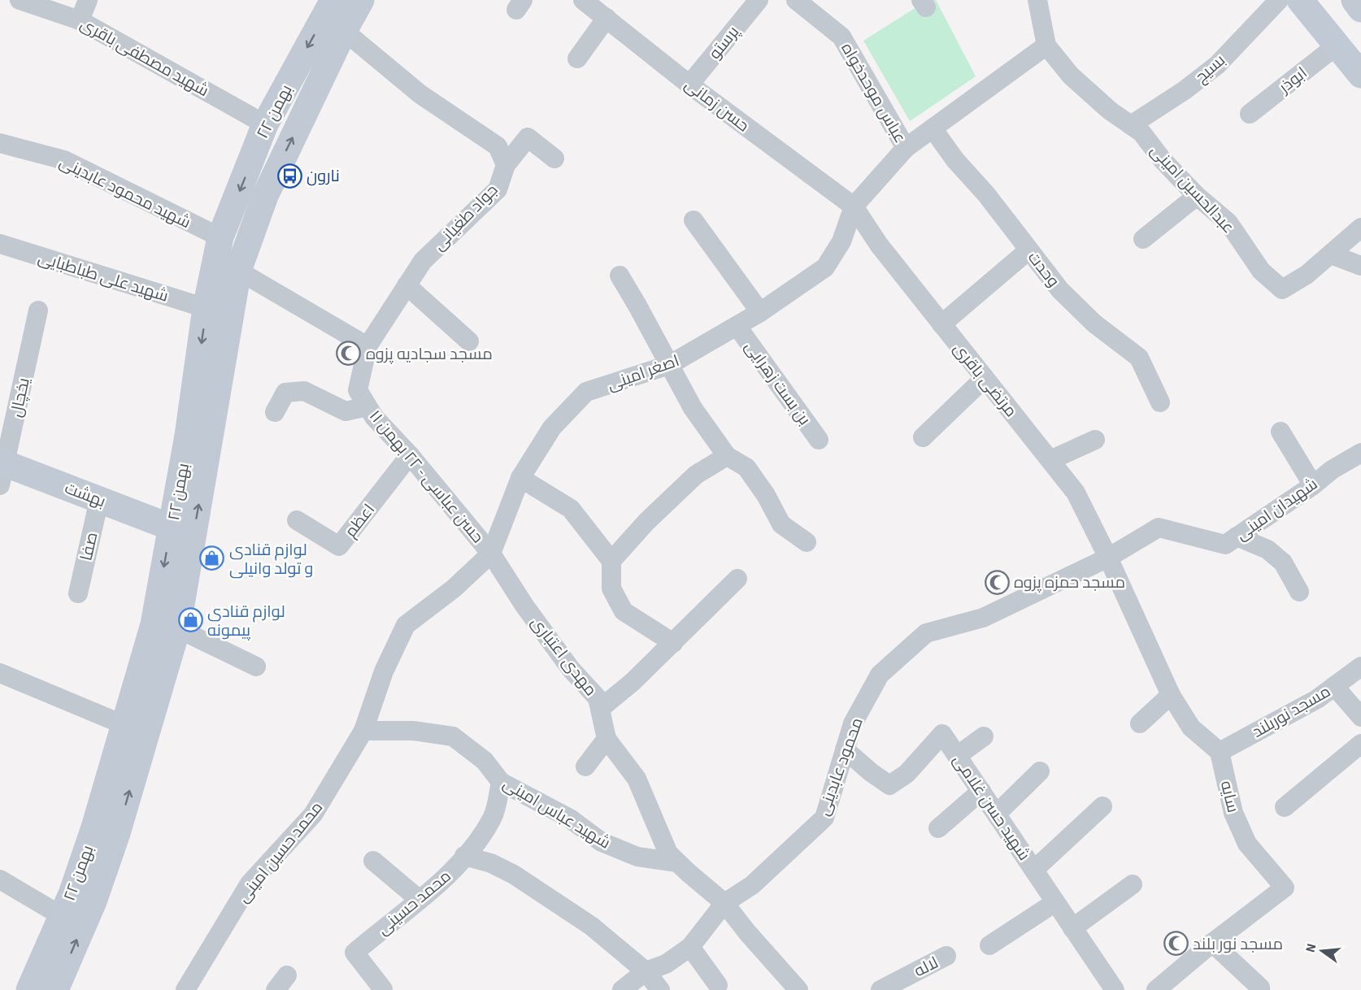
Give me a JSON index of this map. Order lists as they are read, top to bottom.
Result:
{
  "streets": {
    "main road": ["۲۲ بهمن", "بهشت"],
    "street": [
      "پرستو",
      "شهید مصطفی باقری",
      "بسیج",
      "ابوذر",
      "عباس موحدخواه",
      "حسن زمانی",
      "عبدالحسین امینی",
      "شهید محمود عابدینی",
      "جواد طغیانی",
      "وحدت",
      "شهید علی طباطبایی",
      "اصغر امینی",
      "مرتضی باقری",
      "بن بست زهرایی",
      "یخچال",
      "حسن عباسی - ۲۲ بهمن ۱۱",
      "شهیدان امینی",
      "اعظم",
      "صفا",
      "مهدی اعتباری",
      "مسجد نوربلند",
      "محمود عابدینی",
      "سایه",
      "شهید حسن غلامی",
      "شهید عباس امینی",
      "محمد حسین امینی",
      "محمد حسینی",
      "لاله"
    ]
  },
  "crossings": [
    ["پرستو", "حسن زمانی"],
    ["شهید مصطفی باقری", "۲۲ بهمن"],
    ["بسیج", "عبدالحسین امینی"],
    ["حسن زمانی", "اصغر امینی"],
    ["حسن زمانی", "مرتضی باقری"],
    ["۲۲ بهمن", "شهید محمود عابدینی"],
    ["۲۲ بهمن", "جواد طغیانی"],
    ["۲۲ بهمن", "شهید علی طباطبایی"],
    ["۲۲ بهمن", "بهشت"],
    ["جواد طغیانی", "حسن عباسی - ۲۲ بهمن ۱۱"],
    ["اصغر امینی", "مرتضی باقری"],
    ["اصغر امینی", "بن بست زهرایی"],
    ["اصغر امینی", "حسن عباسی - ۲۲ بهمن ۱۱"],
    ["اصغر امینی", "مهدی اعتباری"],
    ["اصغر امینی", "محمد حسین امینی"],
    ["مرتضی باقری", "شهیدان امینی"],
    ["مرتضی باقری", "محمود عابدینی"],
    ["یخچال", "بهشت"],
    ["حسن عباسی - ۲۲ بهمن ۱۱", "اعظم"],
    ["حسن عباسی - ۲۲ بهمن ۱۱", "مهدی اعتباری"],
    ["حسن عباسی - ۲۲ بهمن ۱۱", "محمد حسین امینی"],
    ["بهشت", "صفا"],
    ["شهیدان امینی", "محمود عابدینی"],
    ["مهدی اعتباری", "محمود عابدینی"],
    ["مهدی اعتباری", "شهید عباس امینی"],
    ["مهدی اعتباری", "محمد حسین امینی"],
    ["مسجد نوربلند", "سایه"],
    ["محمود عابدینی", "شهید حسن غلامی"],
    ["شهید عباس امینی", "محمد حسین امینی"],
    ["شهید عباس امینی", "محمد حسینی"]
  ],
  "places": {
    "bus stop": ["نارون"],
    "mosque": ["مسجد سجادیه پزوه", "مسجد حمزه پزوه", "مسجد نور بلند"],
    "shop": ["لوازم قنادی و تولد وانیلی", "لوازم قنادی پیمونه"]
  },
  "north": "left"
}
